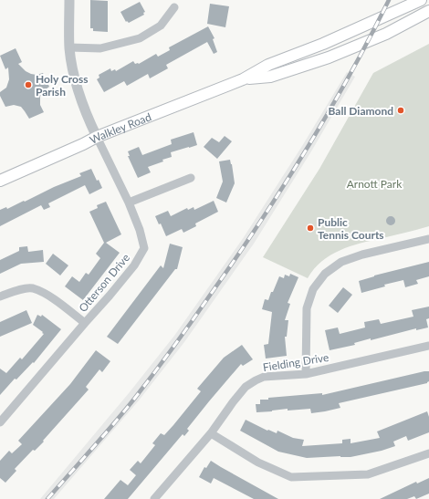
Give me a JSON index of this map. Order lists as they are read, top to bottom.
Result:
{
  "streets": {
    "main road": ["Walkley Road"],
    "street": ["Otterson Drive", "Fielding Drive"]
  },
  "crossings": [
    ["Walkley Road", "Otterson Drive"]
  ],
  "parks": ["Arnott Park"],
  "places": ["Holy Cross Parish", "Ball Diamond", "Public Tennis Courts"]
}
